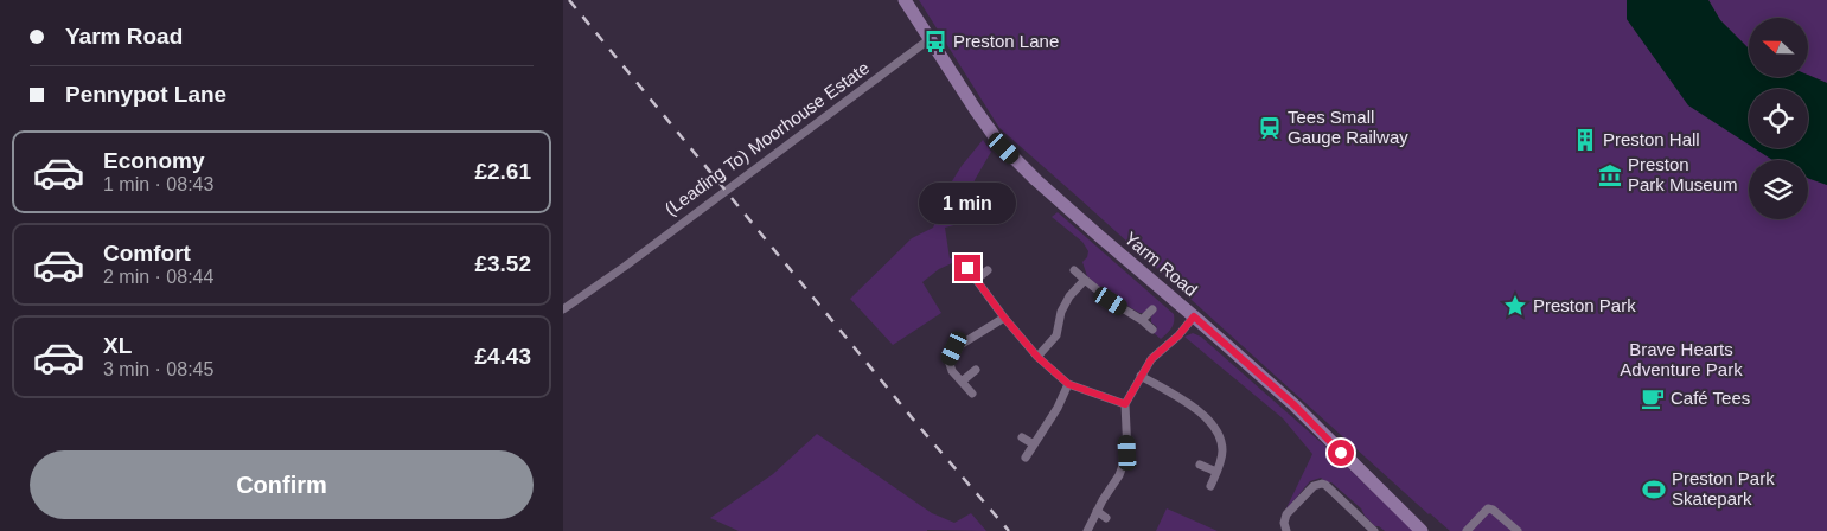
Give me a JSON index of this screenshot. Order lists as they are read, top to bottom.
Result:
{
  "streets": {
    "main road": ["Yarm Road"],
    "street": ["(Leading To) Moorhouse Estate"]
  },
  "crossings": [
    ["(Leading To) Moorhouse Estate", "Yarm Road"]
  ],
  "parks": ["Brave Hearts Adventure Park"],
  "places": {
    "bus stop": ["Preston Lane"],
    "station": ["Tees Small Gauge Railway"],
    "building": ["Preston Hall"],
    "museum": ["Preston Park Museum"],
    "place": ["Preston Park"],
    "cafe": ["Café Tees"],
    "sports": ["Preston Park Skatepark"]
  },
  "north": "left",
  "page": {
    "banner": ["Yarm Road", "Pennypot Lane"],
    "list": [
      {
        "name": "Economy",
        "note": "1 min · 08:43",
        "value": "£2.61"
      },
      {
        "name": "Comfort",
        "note": "2 min · 08:44",
        "value": "£3.52"
      },
      {
        "name": "XL",
        "note": "3 min · 08:45",
        "value": "£4.43"
      }
    ],
    "bubble": "1 min",
    "buttons": "Confirm"
  }
}
